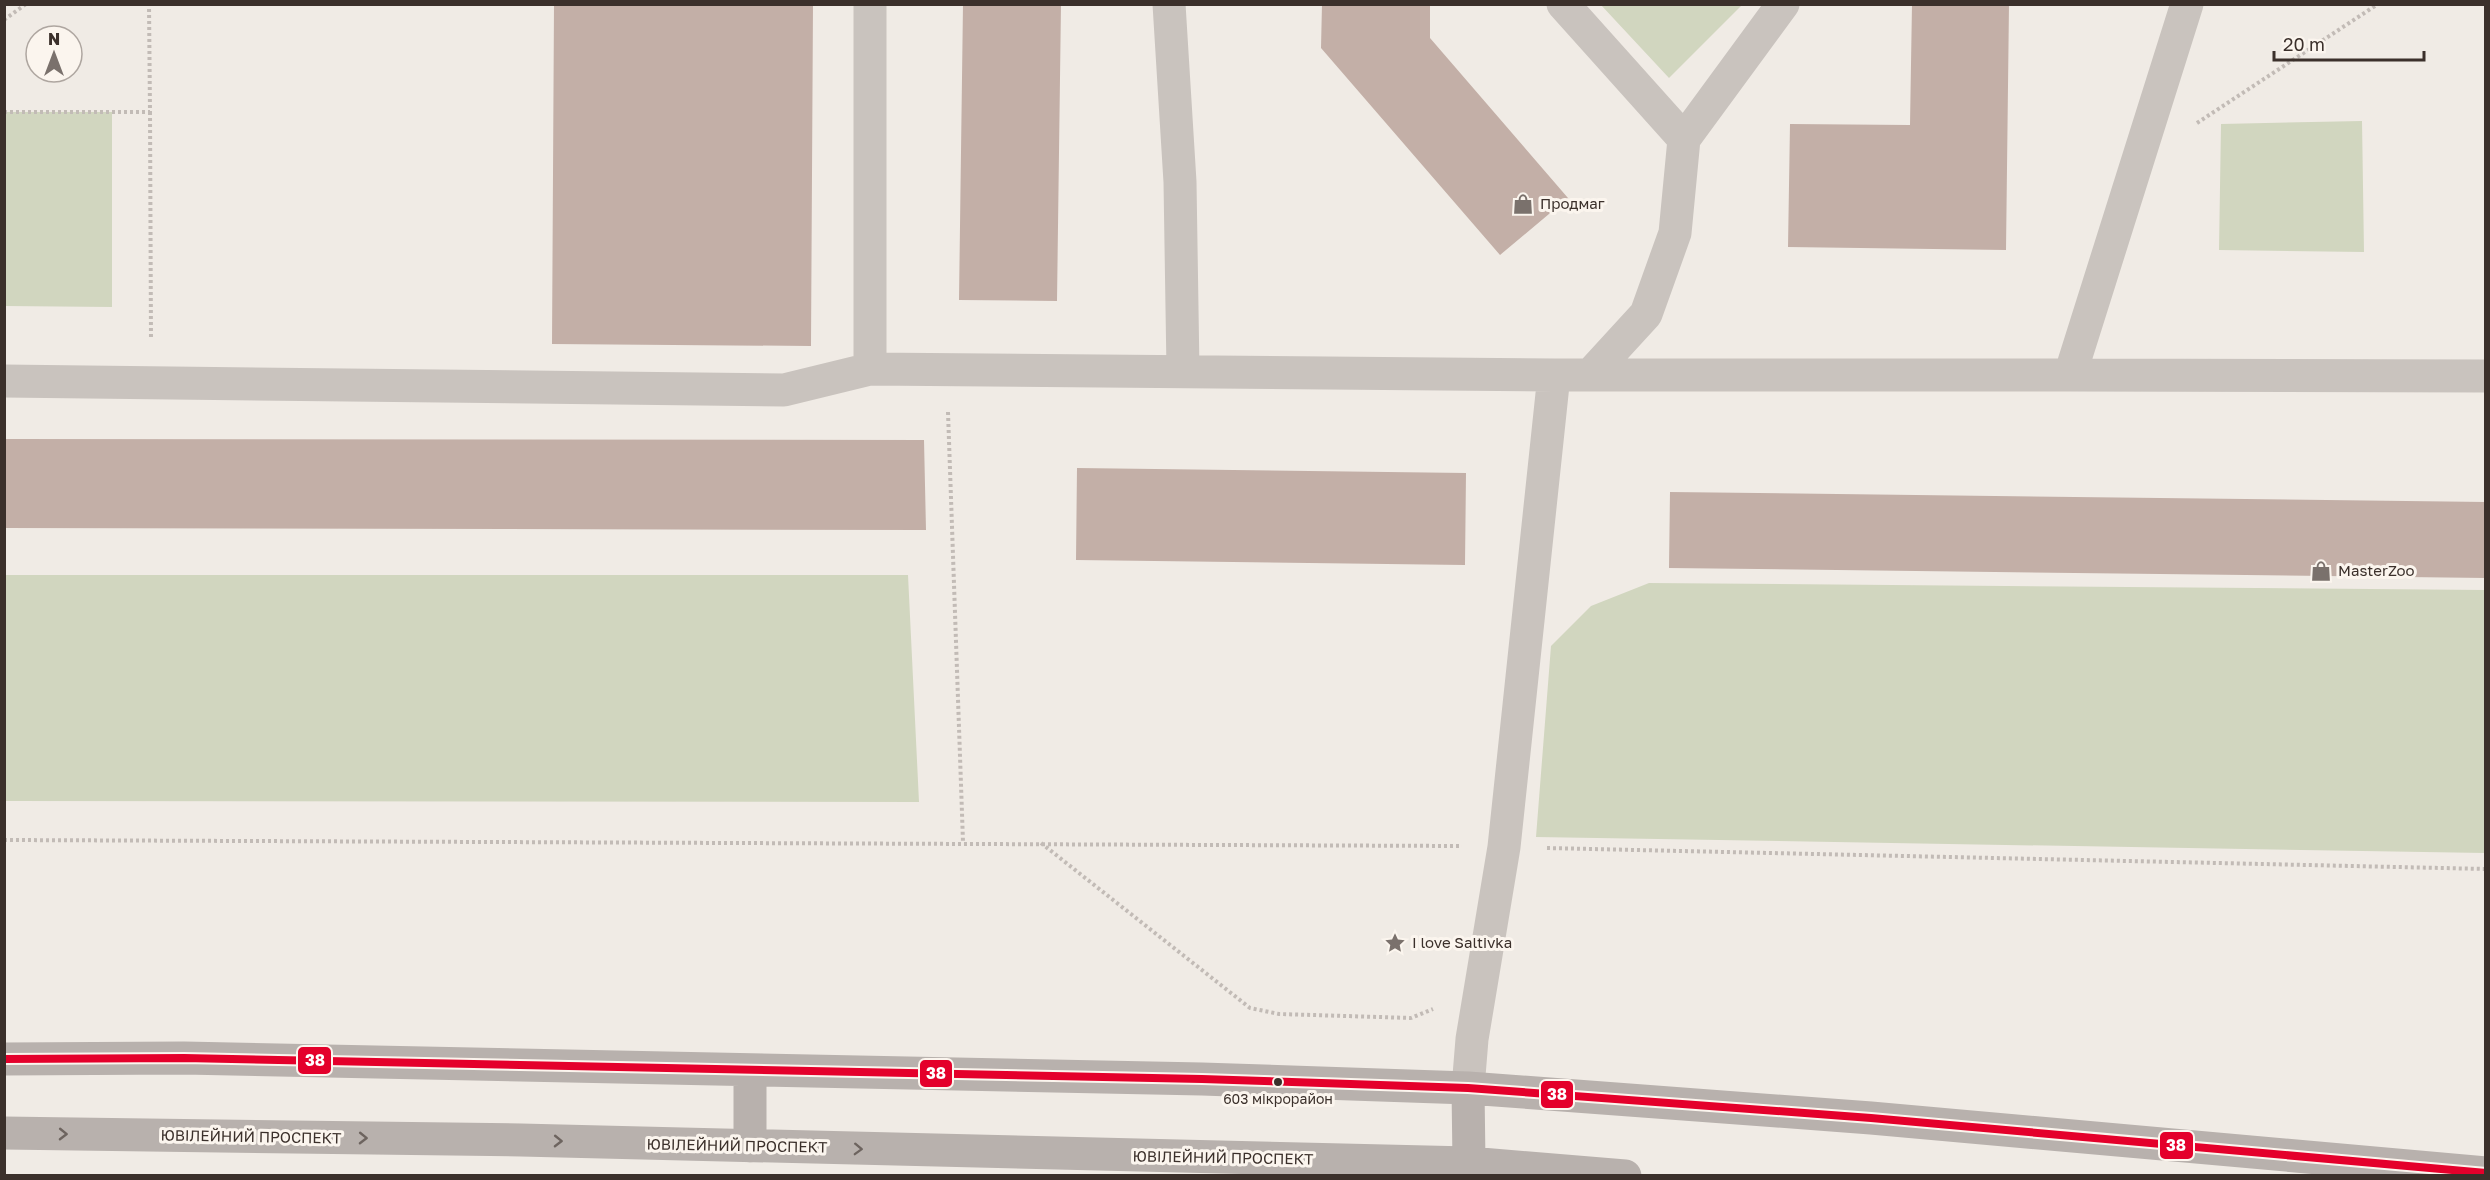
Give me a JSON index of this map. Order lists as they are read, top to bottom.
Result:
{
  "streets": {
    "main road": ["ЮВІЛЕЙНИЙ ПРОСПЕКТ"]
  },
  "places": {
    "shop": ["Продмаг", "MasterZoo"],
    "place": ["I love Saltivka"],
    "other": ["603 мікрорайон"]
  },
  "lines": ["transit line 38"],
  "scale_bar": "20 m",
  "north": "top"
}
